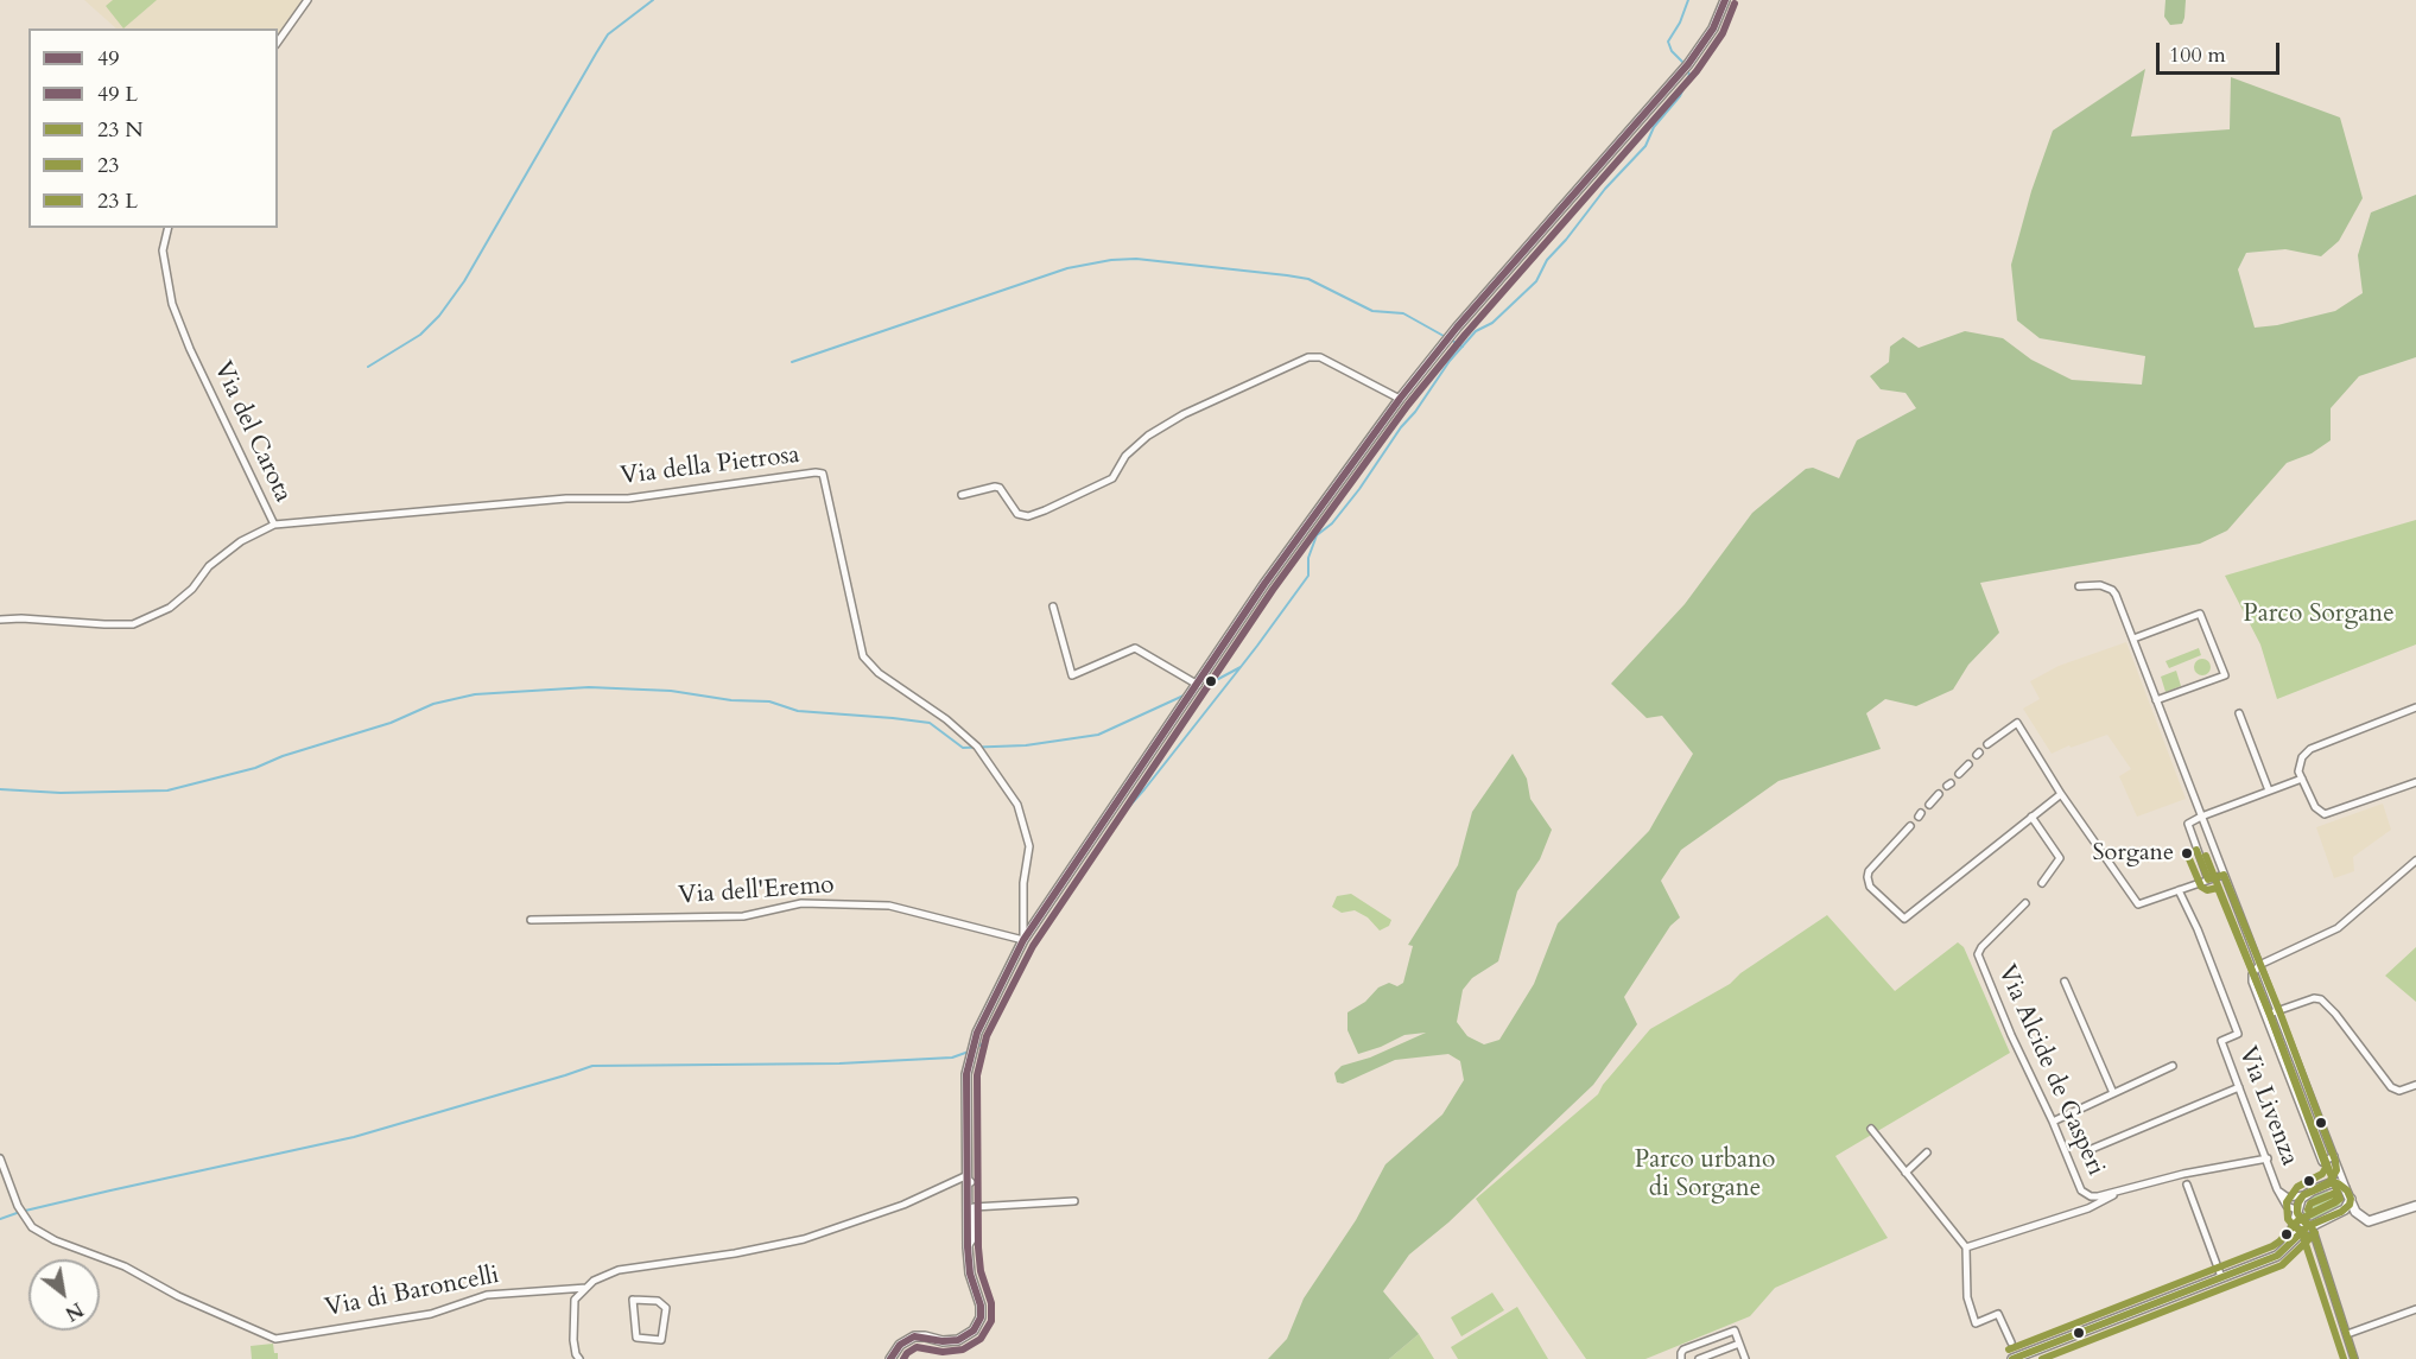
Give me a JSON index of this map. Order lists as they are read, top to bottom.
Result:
{
  "streets": {
    "street": [
      "Via del Carota",
      "Via della Pietrosa",
      "Via dell'Eremo",
      "Via Alcide de Gasperi",
      "Via Livenza",
      "Via di Baroncelli"
    ]
  },
  "crossings": [
    ["Via del Carota", "Via della Pietrosa"],
    ["Via della Pietrosa", "Via dell'Eremo"]
  ],
  "parks": ["Parco Sorgane", "Parco urbano di Sorgane"],
  "places": ["Sorgane"],
  "lines": ["transit line 49", "transit line 23"],
  "legend": [
    "49",
    "49 L",
    "23 N",
    "23",
    "23 L"
  ],
  "scale_bar": "100 m",
  "north": "bottom right"
}
